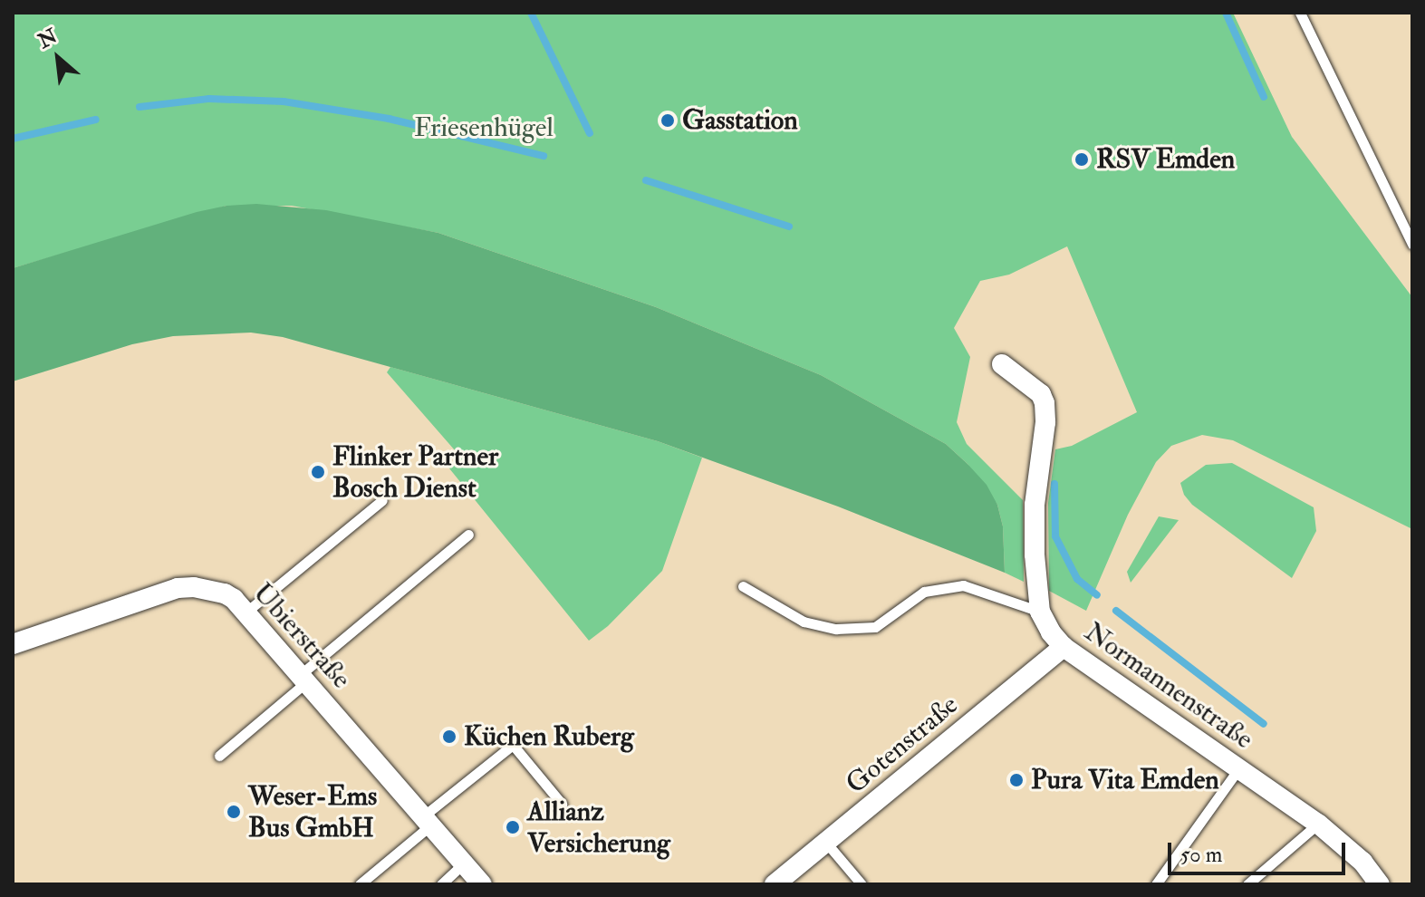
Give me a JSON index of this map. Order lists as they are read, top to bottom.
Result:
{
  "streets": {
    "street": ["Ubierstraße", "Normannenstraße", "Gotenstraße"]
  },
  "crossings": [
    ["Normannenstraße", "Gotenstraße"]
  ],
  "parks": ["Friesenhügel"],
  "places": [
    "Gasstation",
    "RSV Emden",
    "Flinker Partner Bosch Dienst",
    "Küchen Ruberg",
    "Pura Vita Emden",
    "Weser-Ems Bus GmbH",
    "Allianz Versicherung"
  ],
  "scale_bar": "50 m",
  "north": "top left"
}
